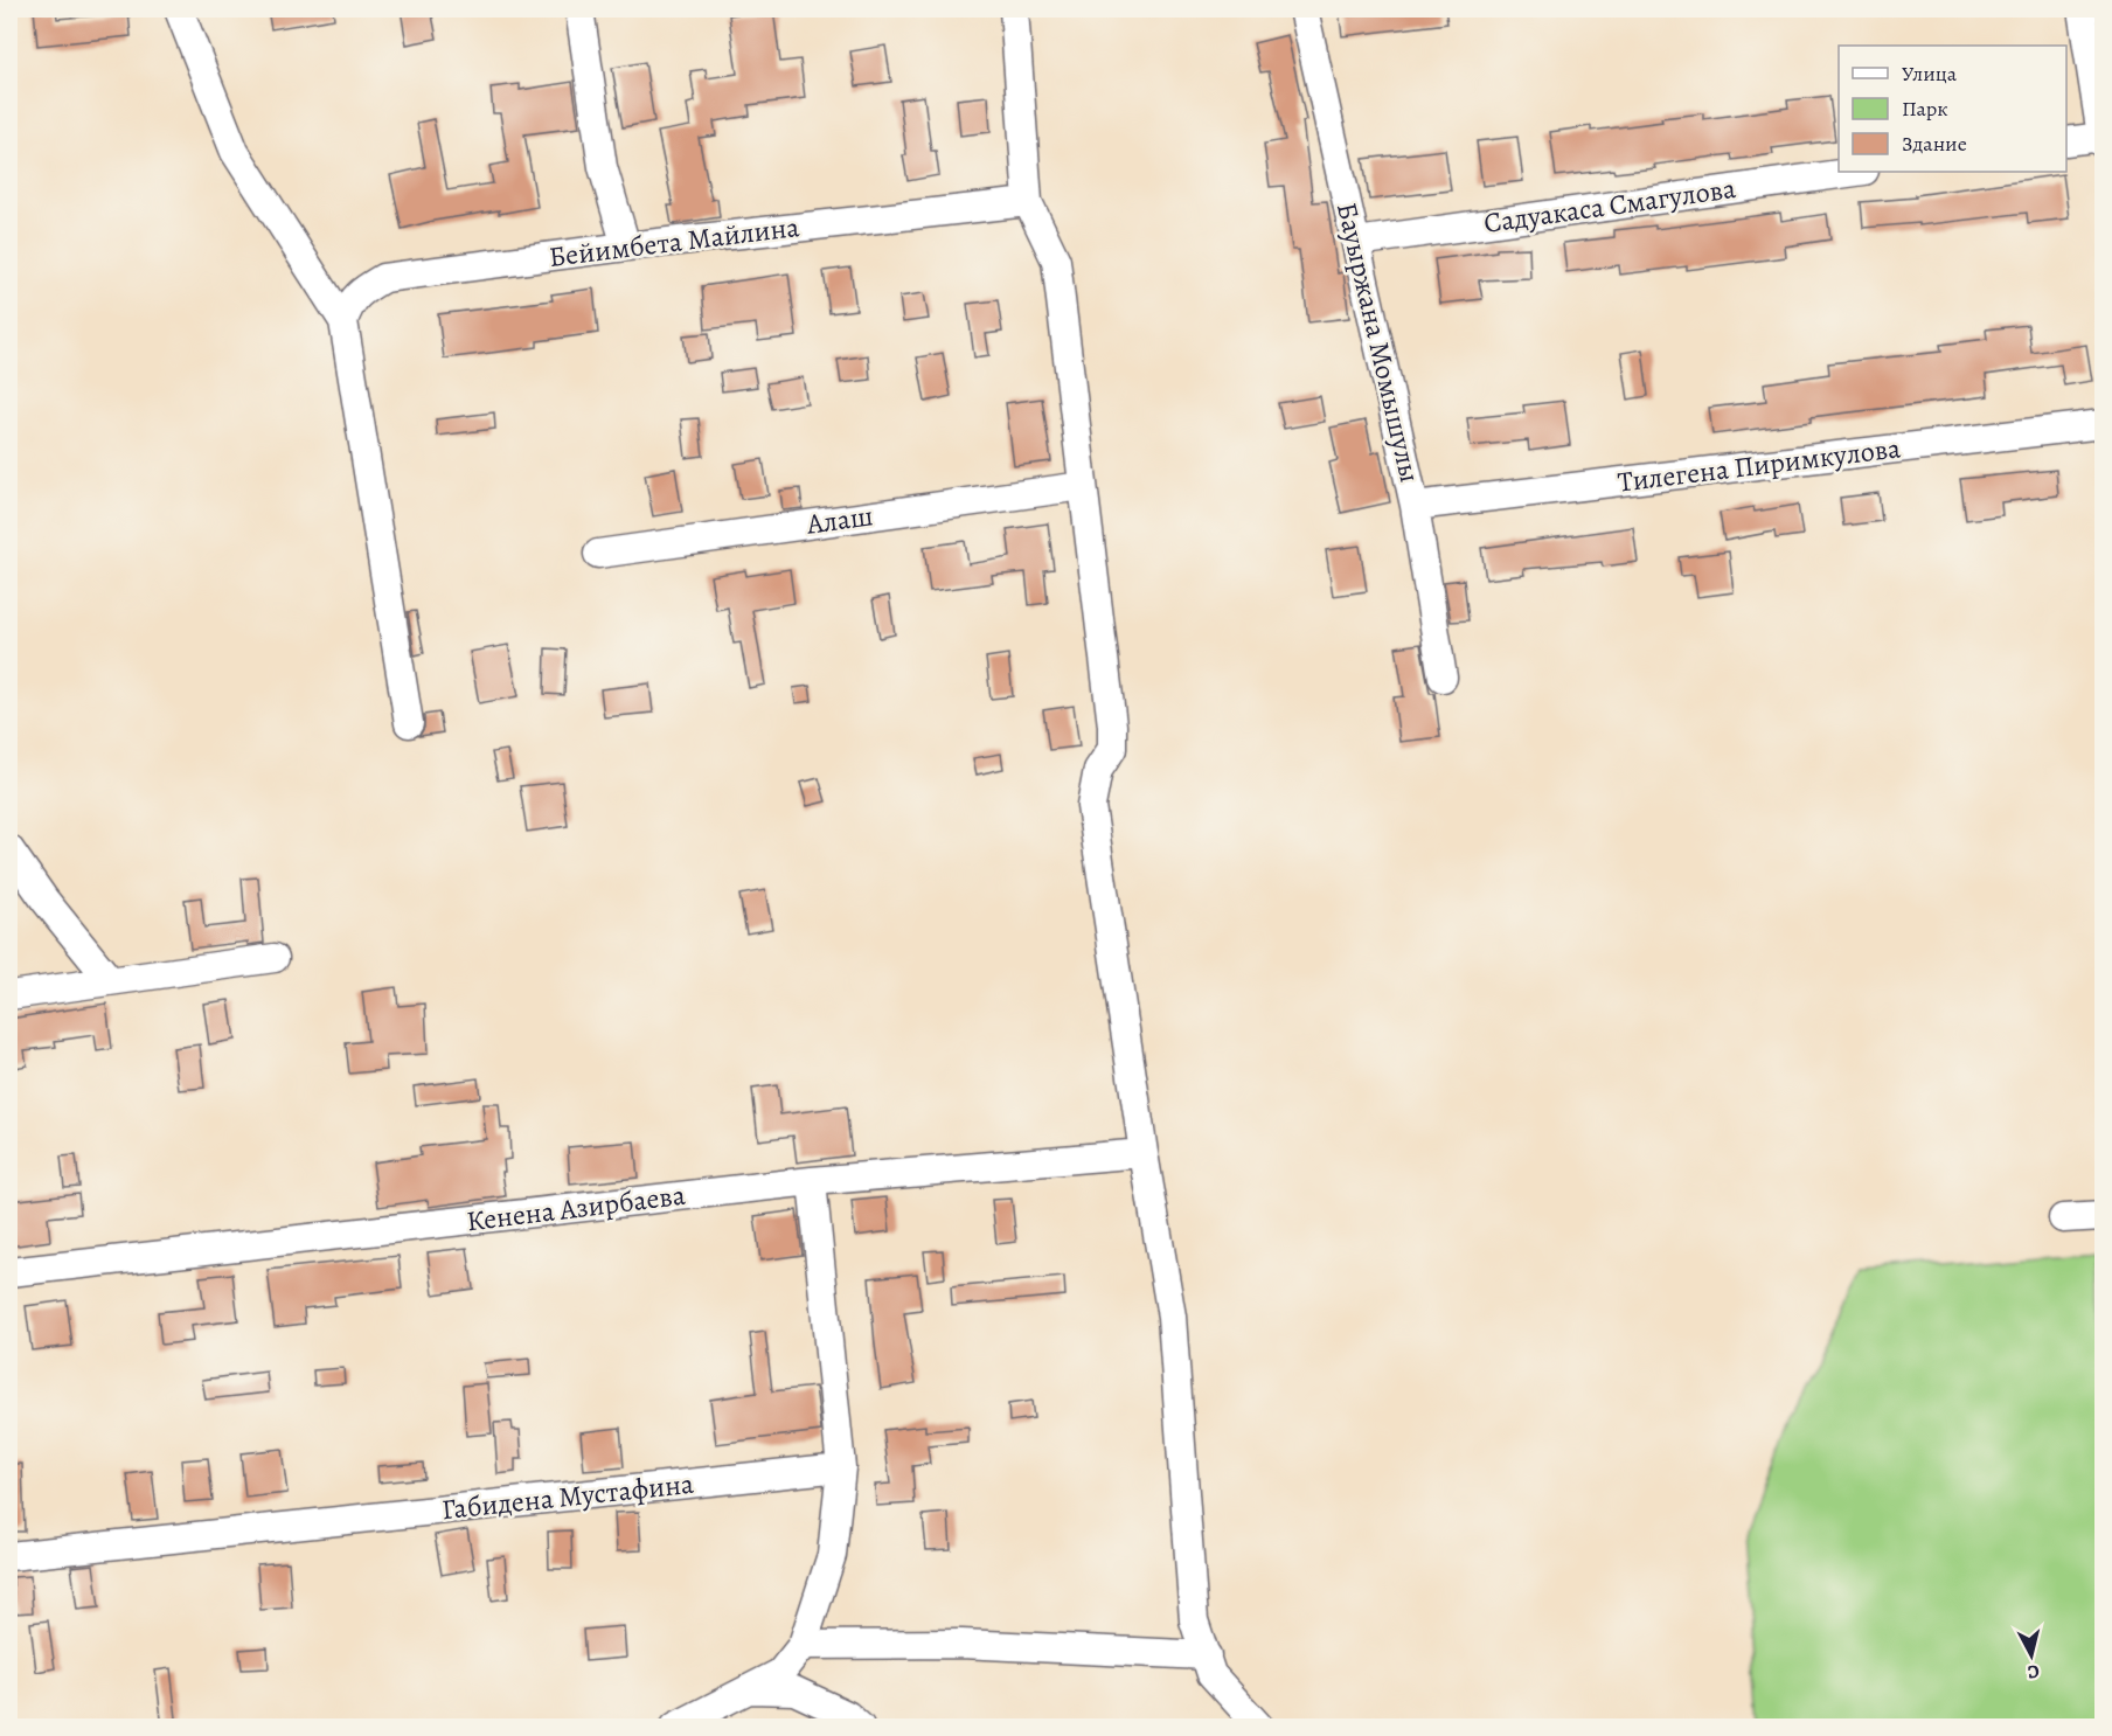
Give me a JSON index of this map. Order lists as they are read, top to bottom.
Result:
{
  "streets": {
    "street": [
      "Садуакаса Смагулова",
      "Бейимбета Майлина",
      "Бауыржана Момышулы",
      "Тилегена Пиримкулова",
      "Алаш",
      "Кенена Азирбаева",
      "Габидена Мустафина"
    ]
  },
  "crossings": [
    ["Садуакаса Смагулова", "Бауыржана Момышулы"],
    ["Бауыржана Момышулы", "Тилегена Пиримкулова"]
  ],
  "legend": ["Улица", "Парк", "Здание"],
  "north": "bottom"
}
